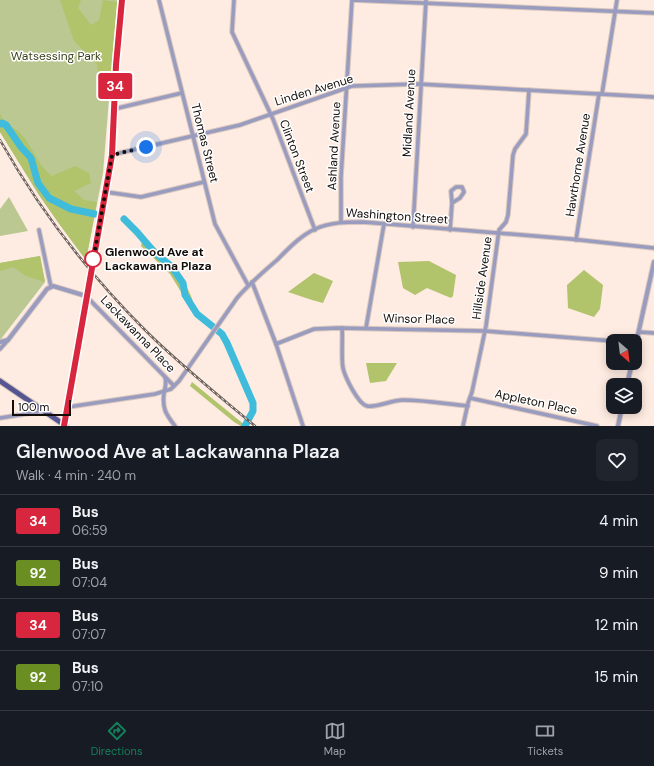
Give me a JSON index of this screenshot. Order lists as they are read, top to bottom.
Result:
{
  "streets": {
    "street": [
      "Linden Avenue",
      "Midland Avenue",
      "Thomas Street",
      "Ashland Avenue",
      "Clinton Street",
      "Hawthorne Avenue",
      "Washington Street",
      "Hillside Avenue",
      "Winsor Place",
      "Lackawanna Place",
      "Appleton Place"
    ]
  },
  "crossings": [
    ["Linden Avenue", "Midland Avenue"],
    ["Linden Avenue", "Thomas Street"],
    ["Linden Avenue", "Ashland Avenue"],
    ["Linden Avenue", "Clinton Street"],
    ["Linden Avenue", "Hawthorne Avenue"],
    ["Linden Avenue", "Hillside Avenue"],
    ["Midland Avenue", "Washington Street"],
    ["Thomas Street", "Washington Street"],
    ["Ashland Avenue", "Washington Street"],
    ["Clinton Street", "Washington Street"],
    ["Hawthorne Avenue", "Washington Street"],
    ["Washington Street", "Hillside Avenue"],
    ["Washington Street", "Lackawanna Place"],
    ["Hillside Avenue", "Winsor Place"],
    ["Hillside Avenue", "Appleton Place"]
  ],
  "parks": ["Watsessing Park"],
  "places": ["Glenwood Ave at Lackawanna Plaza"],
  "lines": ["bus line 34"],
  "scale_bar": "100 m",
  "north": "bottom right",
  "page": {
    "on_map": "34",
    "scale": "100 m",
    "heading": ["Glenwood Ave at Lackawanna Plaza", "Walk · 4 min · 240 m"],
    "list": [
      {
        "mark": "34",
        "name": "Bus",
        "note": "06:59",
        "value": "4 min"
      },
      {
        "mark": "92",
        "name": "Bus",
        "note": "07:04",
        "value": "9 min"
      },
      {
        "mark": "34",
        "name": "Bus",
        "note": "07:07",
        "value": "12 min"
      },
      {
        "mark": "92",
        "name": "Bus",
        "note": "07:10",
        "value": "15 min"
      }
    ],
    "tabs": ["Directions", "Map", "Tickets"]
  }
}
